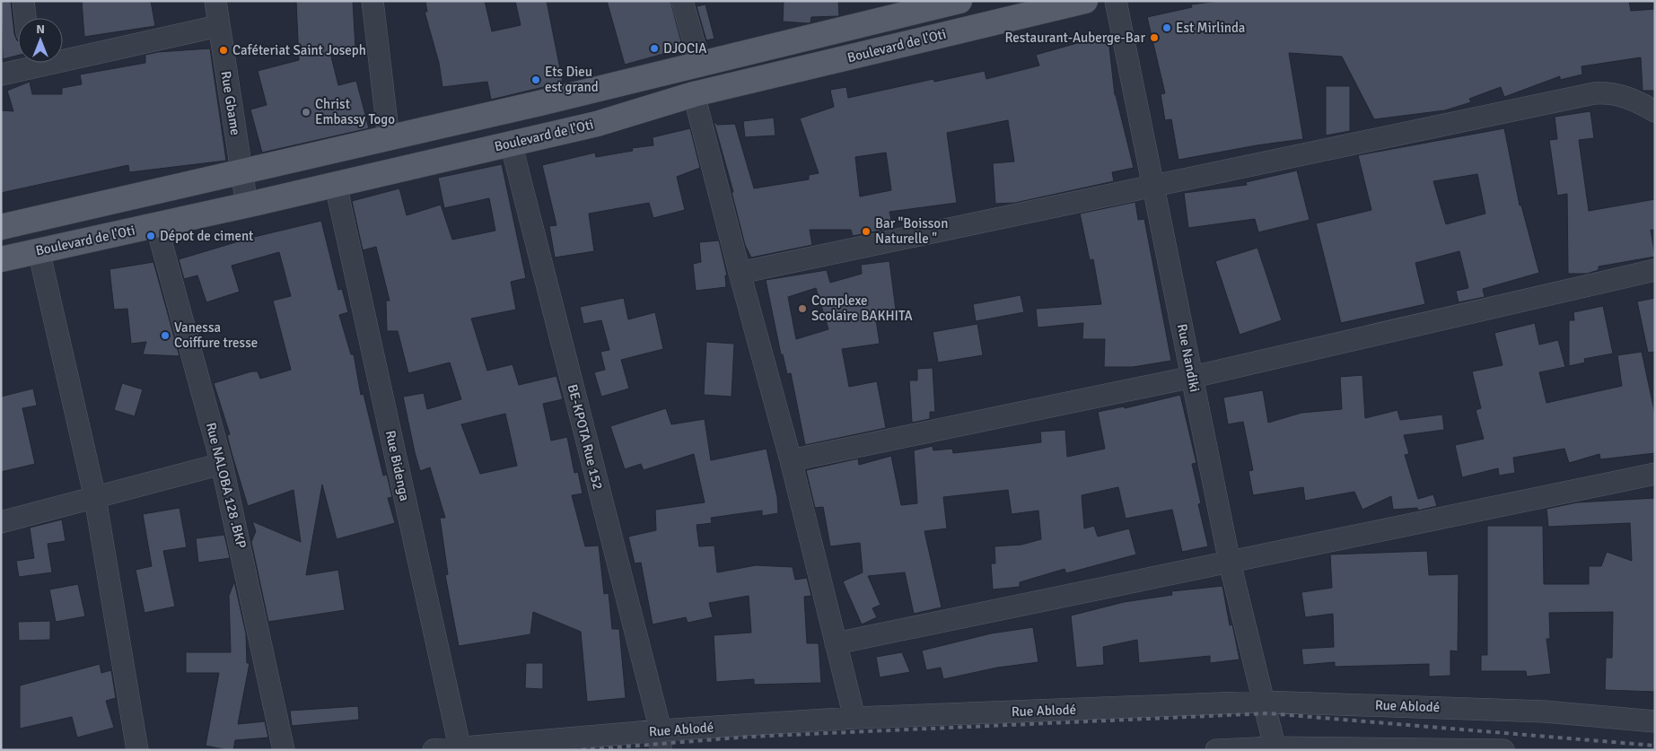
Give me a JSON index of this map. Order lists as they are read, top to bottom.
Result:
{
  "streets": {
    "main road": ["Boulevard de l'Oti"],
    "street": [
      "Rue Gbame",
      "Rue Nandiki",
      "BE-KPOTA Rue 152",
      "Rue Bidenga",
      "Rue NALOBA 128 .BKP",
      "Rue Ablodé"
    ]
  },
  "crossings": [
    ["Boulevard de l'Oti", "Rue Gbame"],
    ["Boulevard de l'Oti", "BE-KPOTA Rue 152"],
    ["Boulevard de l'Oti", "Rue Bidenga"],
    ["Boulevard de l'Oti", "Rue NALOBA 128 .BKP"],
    ["Rue Nandiki", "Rue Ablodé"],
    ["BE-KPOTA Rue 152", "Rue Ablodé"],
    ["Rue Bidenga", "Rue Ablodé"]
  ],
  "places": [
    "Est Mirlinda",
    "Restaurant-Auberge-Bar",
    "DJOCIA",
    "Caféteriat Saint Joseph",
    "Ets Dieu est grand",
    "Christ Embassy Togo",
    "Bar \"Boisson Naturelle \"",
    "Dépot de ciment",
    "Complexe Scolaire BAKHITA",
    "Vanessa Coiffure tresse"
  ],
  "north": "top"
}
